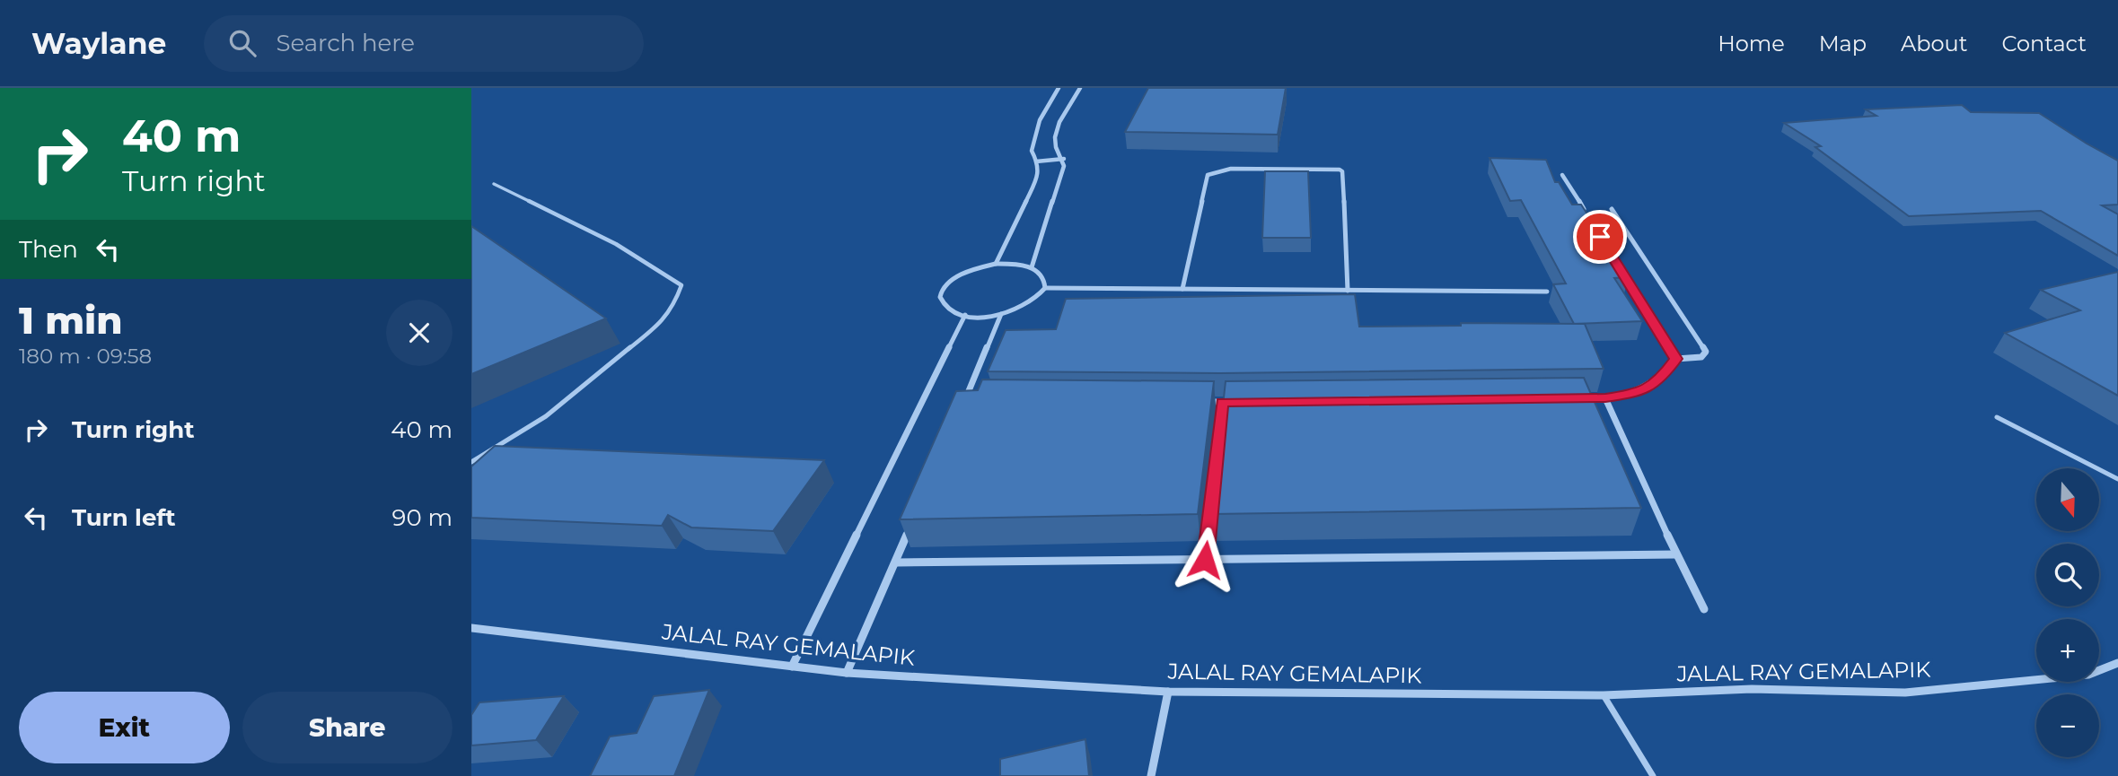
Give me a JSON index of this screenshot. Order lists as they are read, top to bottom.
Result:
{
  "streets": {
    "street": ["JALAL RAY GEMALAPIK"]
  },
  "north": "bottom",
  "page": {
    "header": "Waylane",
    "search": "Search here",
    "nav": [
      "Home",
      "Map",
      "About",
      "Contact"
    ],
    "turn": ["40 m", "Turn right"],
    "then": "Then",
    "heading": ["1 min", "180 m · 09:58"],
    "list": [
      {
        "name": "Turn right",
        "value": "40 m"
      },
      {
        "name": "Turn left",
        "value": "90 m"
      }
    ],
    "map_buttons": ["+", "−"],
    "buttons": ["Exit", "Share"]
  }
}
